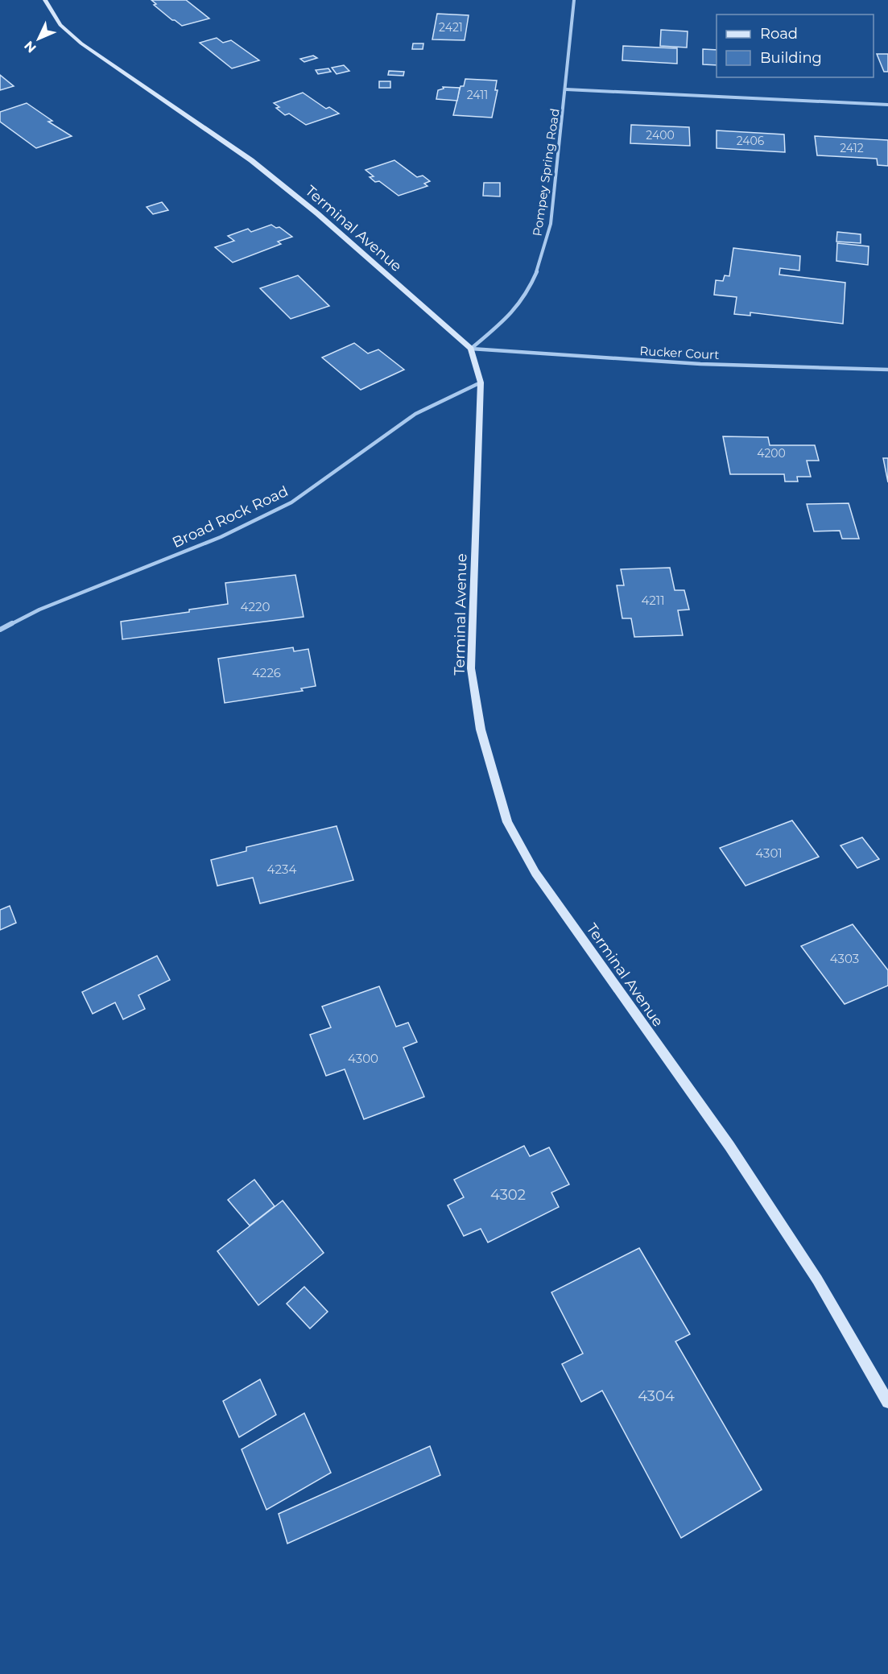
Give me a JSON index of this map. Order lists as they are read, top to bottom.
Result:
{
  "streets": {
    "street": [
      "Pompey Spring Road",
      "Terminal Avenue",
      "Rucker Court",
      "Broad Rock Road"
    ]
  },
  "crossings": [
    ["Pompey Spring Road", "Terminal Avenue"],
    ["Pompey Spring Road", "Rucker Court"],
    ["Terminal Avenue", "Rucker Court"],
    ["Terminal Avenue", "Broad Rock Road"]
  ],
  "house_numbers": [
    "2421",
    "2411",
    "2400",
    "2406",
    "2412",
    "4200",
    "4211",
    "4220",
    "4226",
    "4301",
    "4234",
    "4303",
    "4300",
    "4302",
    "4304"
  ],
  "legend": ["Road", "Building"],
  "north": "bottom left"
}
